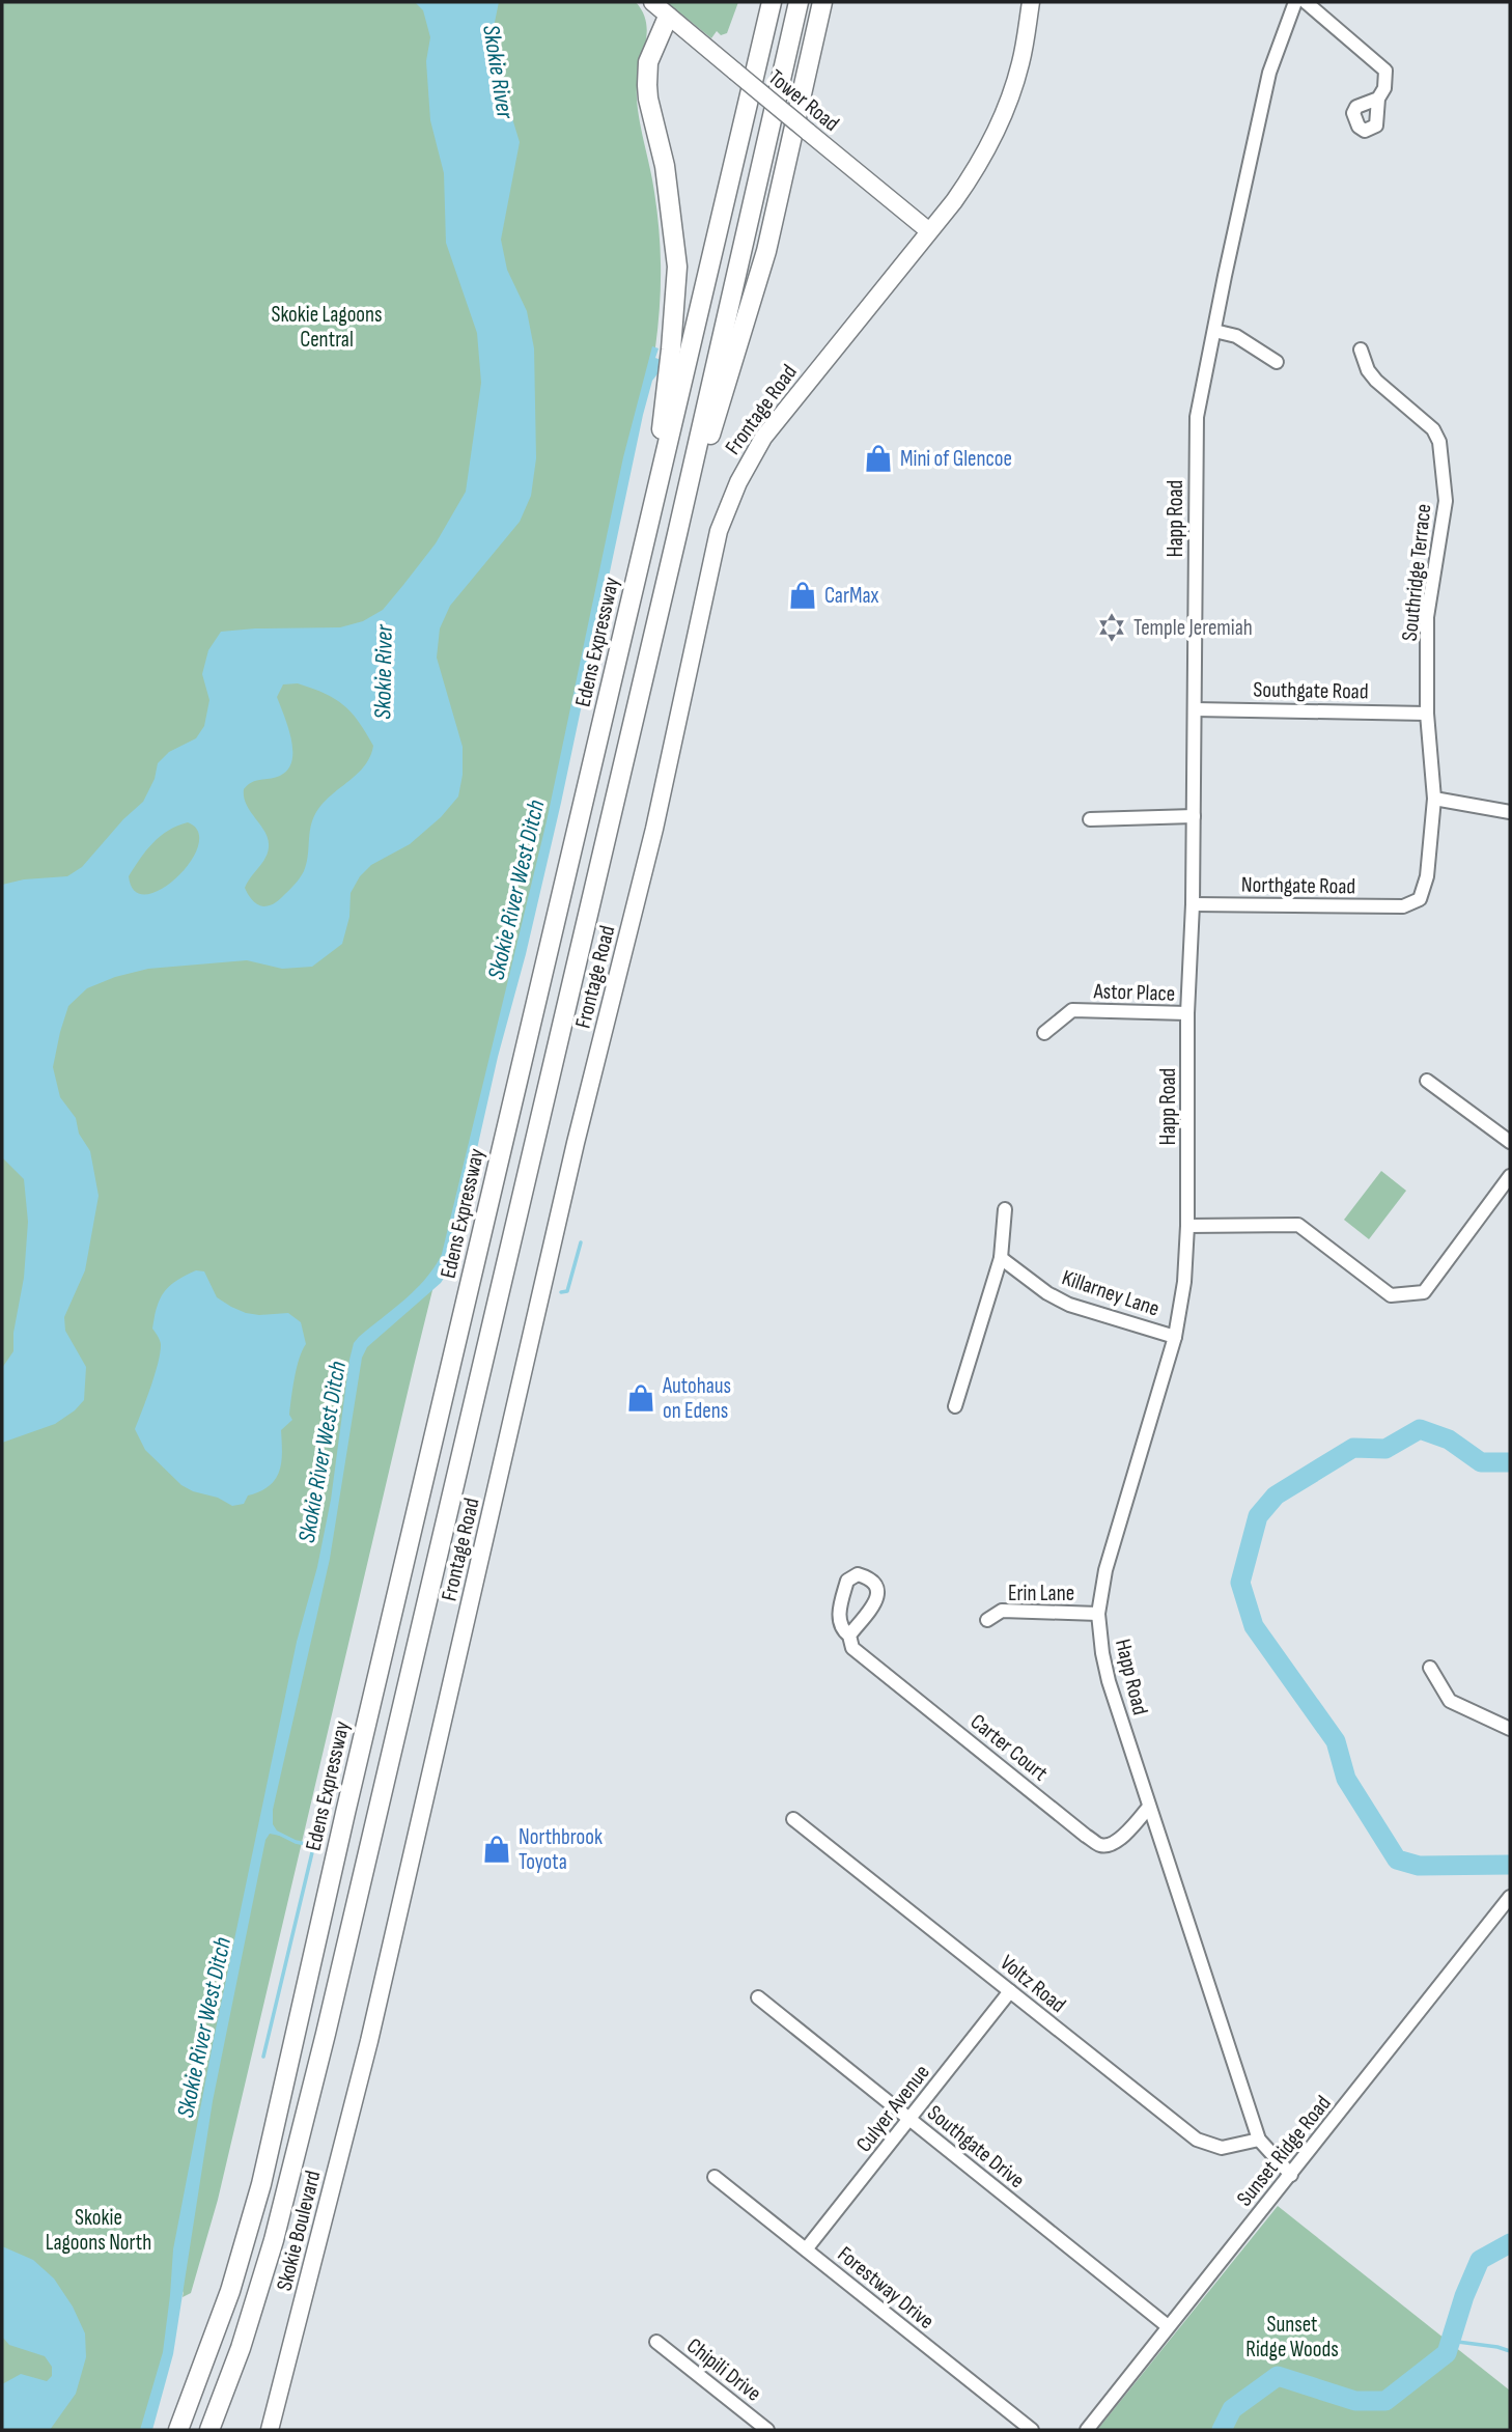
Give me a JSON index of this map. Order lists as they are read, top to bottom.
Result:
{
  "streets": {
    "highway": ["Edens Expressway"],
    "main road": ["Tower Road", "Frontage Road", "Skokie Boulevard"],
    "street": [
      "Happ Road",
      "Southridge Terrace",
      "Southgate Road",
      "Northgate Road",
      "Astor Place",
      "Killarney Lane",
      "Erin Lane",
      "Carter Court",
      "Voltz Road",
      "Culyer Avenue",
      "Southgate Drive",
      "Sunset Ridge Road",
      "Forestway Drive",
      "Chipili Drive"
    ]
  },
  "crossings": [
    ["Tower Road", "Frontage Road"],
    ["Frontage Road", "Skokie Boulevard"],
    ["Happ Road", "Southgate Road"],
    ["Happ Road", "Northgate Road"],
    ["Happ Road", "Astor Place"],
    ["Happ Road", "Killarney Lane"],
    ["Happ Road", "Erin Lane"],
    ["Happ Road", "Carter Court"],
    ["Happ Road", "Voltz Road"],
    ["Happ Road", "Sunset Ridge Road"],
    ["Southridge Terrace", "Southgate Road"],
    ["Southridge Terrace", "Northgate Road"],
    ["Voltz Road", "Culyer Avenue"],
    ["Culyer Avenue", "Southgate Drive"],
    ["Culyer Avenue", "Forestway Drive"],
    ["Southgate Drive", "Sunset Ridge Road"]
  ],
  "water": ["Skokie River", "Skokie River West Ditch"],
  "parks": ["Skokie Lagoons Central", "Skokie Lagoons North", "Sunset Ridge Woods"],
  "places": {
    "shop": [
      "Mini of Glencoe",
      "CarMax",
      "Autohaus on Edens",
      "Northbrook Toyota"
    ],
    "synagogue": ["Temple Jeremiah"]
  }
}
